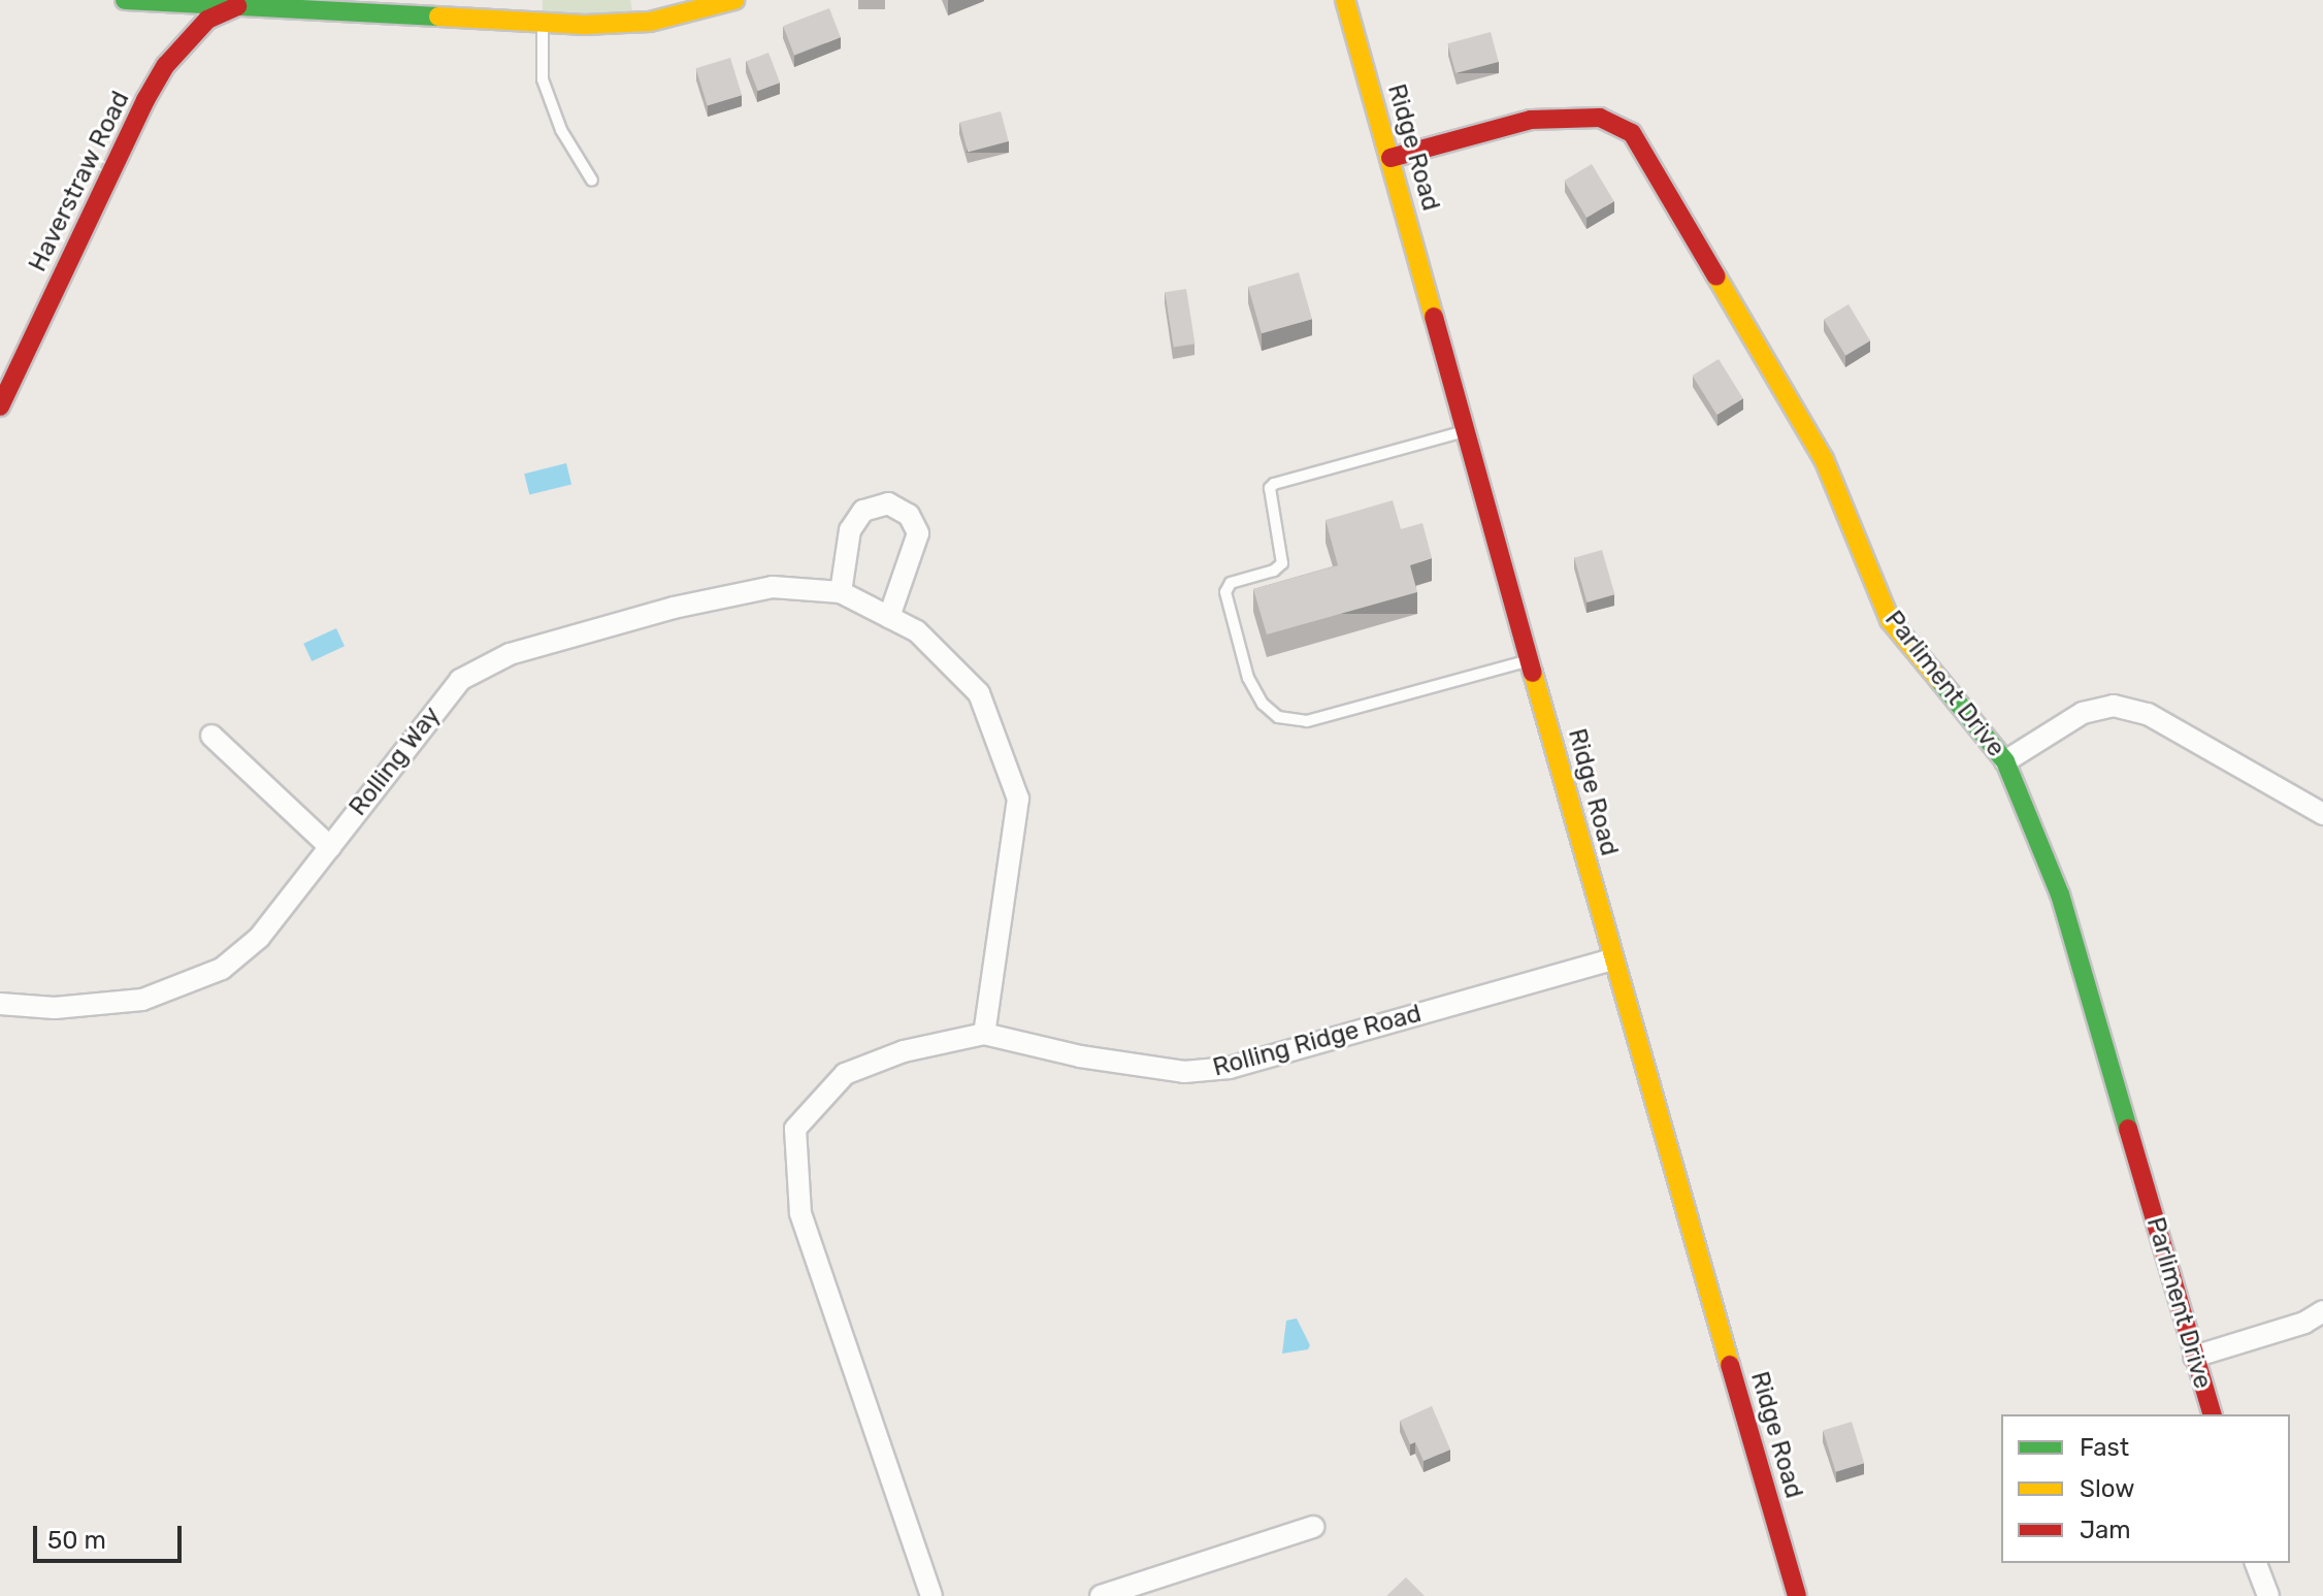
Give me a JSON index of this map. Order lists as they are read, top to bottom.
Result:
{
  "streets": {
    "street": [
      "Ridge Road",
      "Haverstraw Road",
      "Parliment Drive",
      "Rolling Way",
      "Rolling Ridge Road"
    ]
  },
  "crossings": [
    ["Ridge Road", "Parliment Drive"],
    ["Ridge Road", "Rolling Ridge Road"],
    ["Rolling Way", "Rolling Ridge Road"]
  ],
  "legend": ["Fast", "Slow", "Jam"],
  "scale_bar": "50 m"
}
